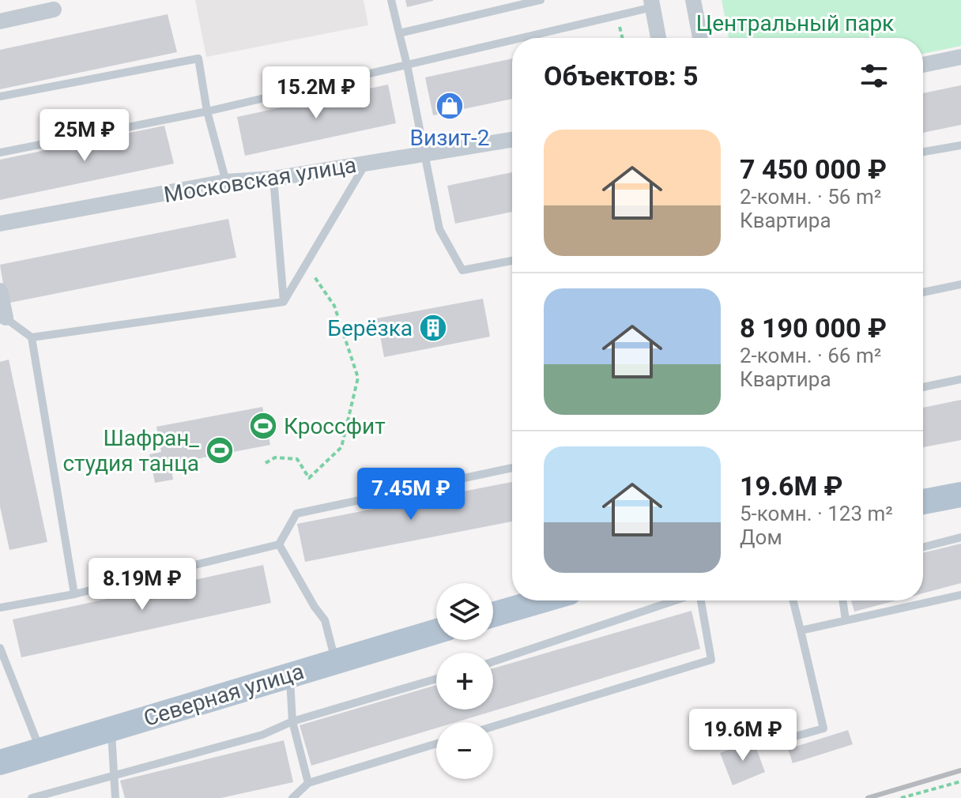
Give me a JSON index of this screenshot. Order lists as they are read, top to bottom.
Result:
{
  "streets": {
    "main road": ["Северная улица"],
    "street": ["Московская улица"]
  },
  "parks": ["Центральный парк"],
  "places": {
    "shop": ["Визит-2"],
    "building": ["Берёзка"],
    "sports": ["Кроссфит", "Шафран_ студия танца"]
  },
  "page": {
    "heading": "Объектов: 5",
    "price": [
      "15.2M ₽",
      "25M ₽",
      "7.45M ₽",
      "8.19M ₽",
      "19.6M ₽"
    ],
    "list": [
      {
        "name": "7 450 000 ₽",
        "note": "2-комн. · 56 m² · Квартира"
      },
      {
        "name": "8 190 000 ₽",
        "note": "2-комн. · 66 m² · Квартира"
      },
      {
        "name": "19.6M ₽",
        "note": "5-комн. · 123 m² · Дом"
      }
    ],
    "map_buttons": ["+", "−"]
  }
}
